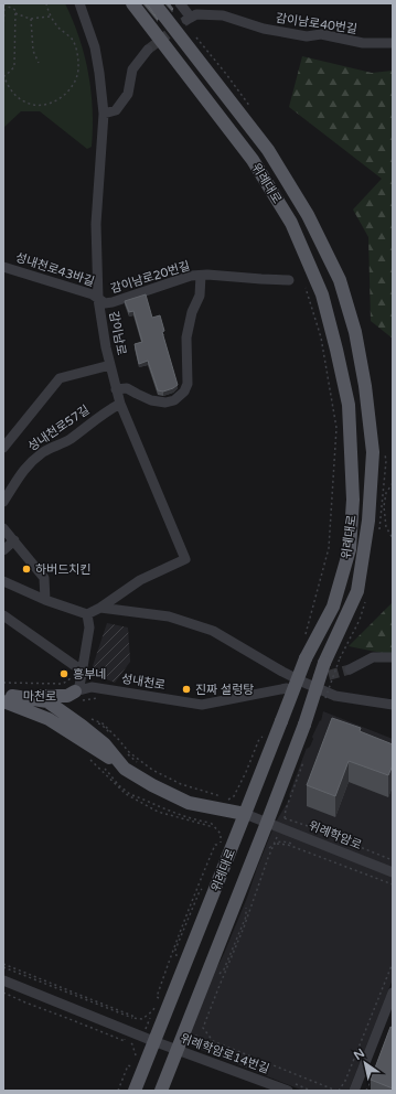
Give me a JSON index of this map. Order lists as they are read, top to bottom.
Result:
{
  "streets": {
    "main road": ["위례대로", "마천로"],
    "street": [
      "감이남로40번길",
      "성내천로43바길",
      "감이남로20번길",
      "감이남로",
      "성내천로57길",
      "성내천로",
      "위례학암로",
      "위례학암로14번길"
    ]
  },
  "crossings": [
    ["위례대로", "위례학암로"],
    ["위례대로", "위례학암로14번길"],
    ["성내천로43바길", "감이남로20번길"],
    ["성내천로43바길", "감이남로"],
    ["감이남로20번길", "감이남로"],
    ["감이남로", "성내천로57길"],
    ["성내천로", "마천로"]
  ],
  "places": ["하버드치킨", "흥부네", "진짜 설렁탕"],
  "north": "top left"
}
